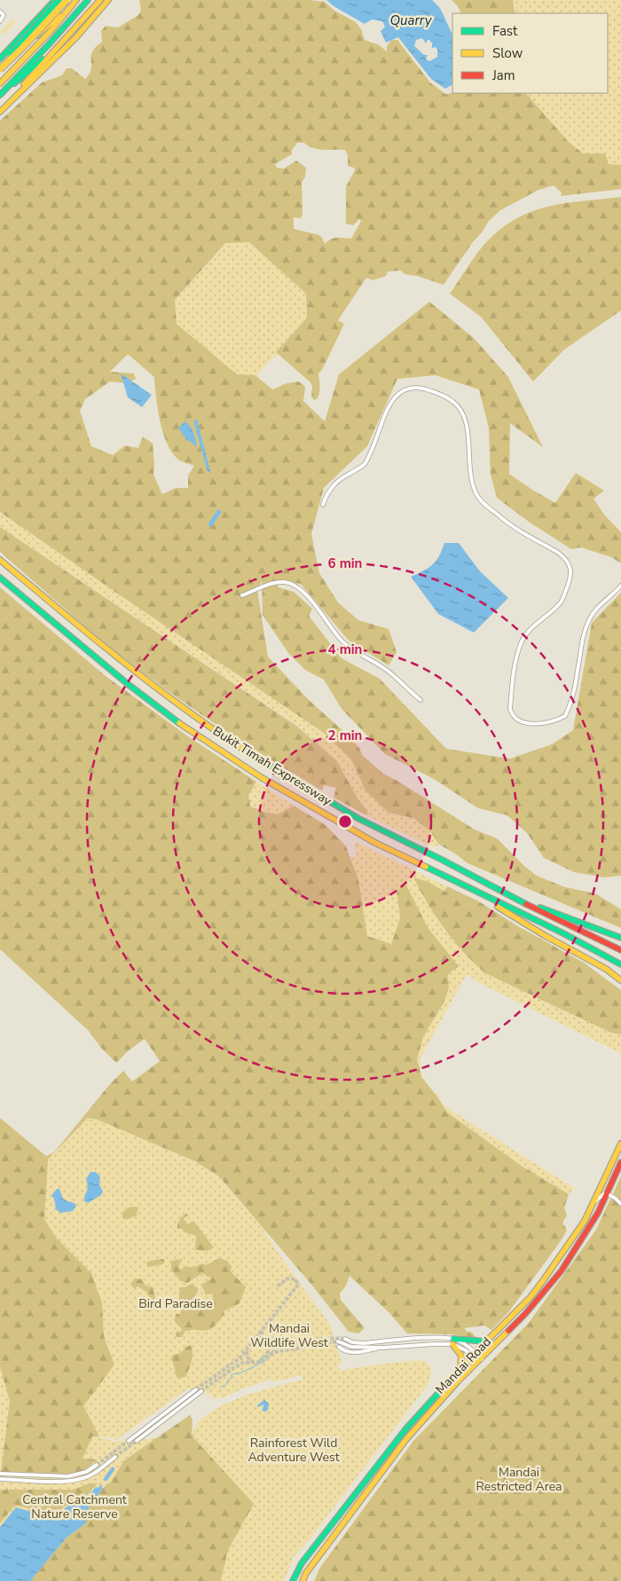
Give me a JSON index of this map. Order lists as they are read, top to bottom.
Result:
{
  "streets": {
    "main road": ["Bukit Timah Expressway", "Mandai Road"]
  },
  "water": ["Quarry"],
  "parks": [
    "Bird Paradise",
    "Mandai Wildlife West",
    "Rainforest Wild Adventure West",
    "Mandai Restricted Area",
    "Central Catchment Nature Reserve"
  ],
  "legend": ["Fast", "Slow", "Jam"],
  "rings": ["6 min", "4 min", "2 min"]
}
